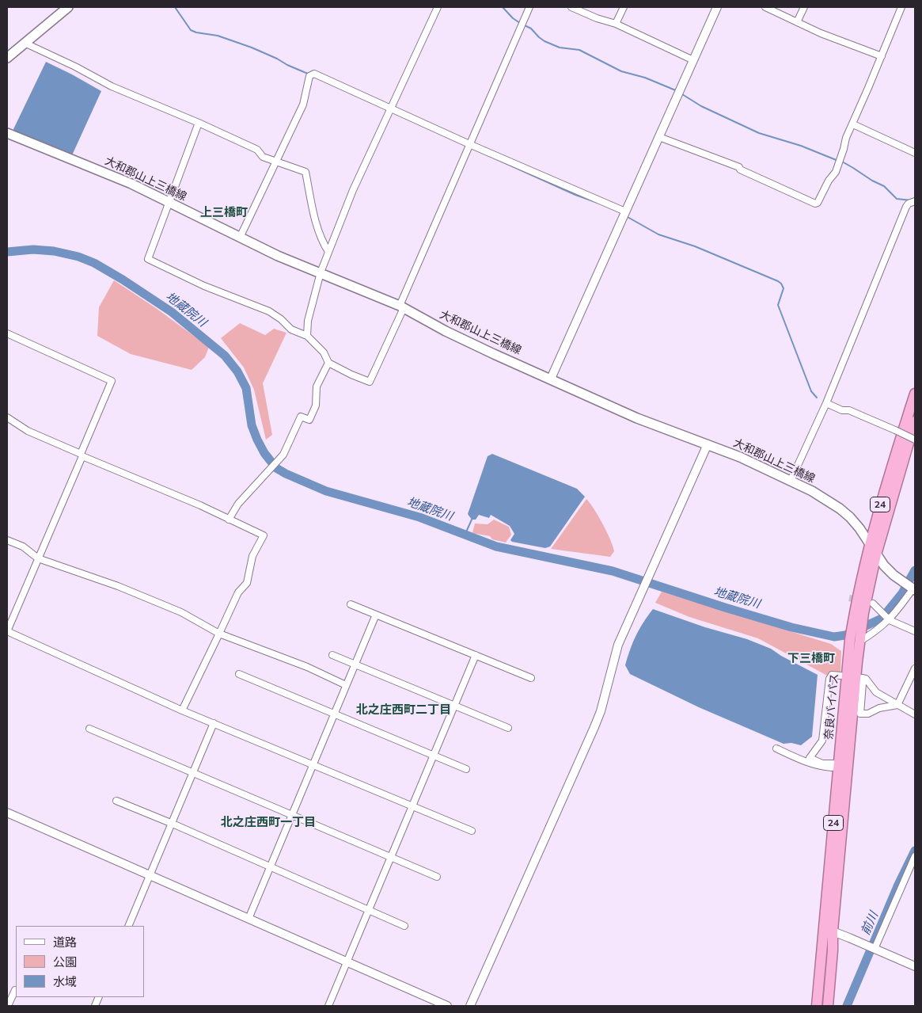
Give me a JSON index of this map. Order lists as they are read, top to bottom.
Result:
{
  "streets": {
    "highway": ["24", "奈良バイパス"],
    "main road": ["大和郡山上三橋線"]
  },
  "crossings": [
    ["大和郡山上三橋線", "奈良バイパス"]
  ],
  "districts": [
    "上三橋町",
    "下三橋町",
    "北之庄西町二丁目",
    "北之庄西町一丁目"
  ],
  "water": ["地蔵院川", "前川"],
  "legend": ["道路", "公園", "水域"]
}
